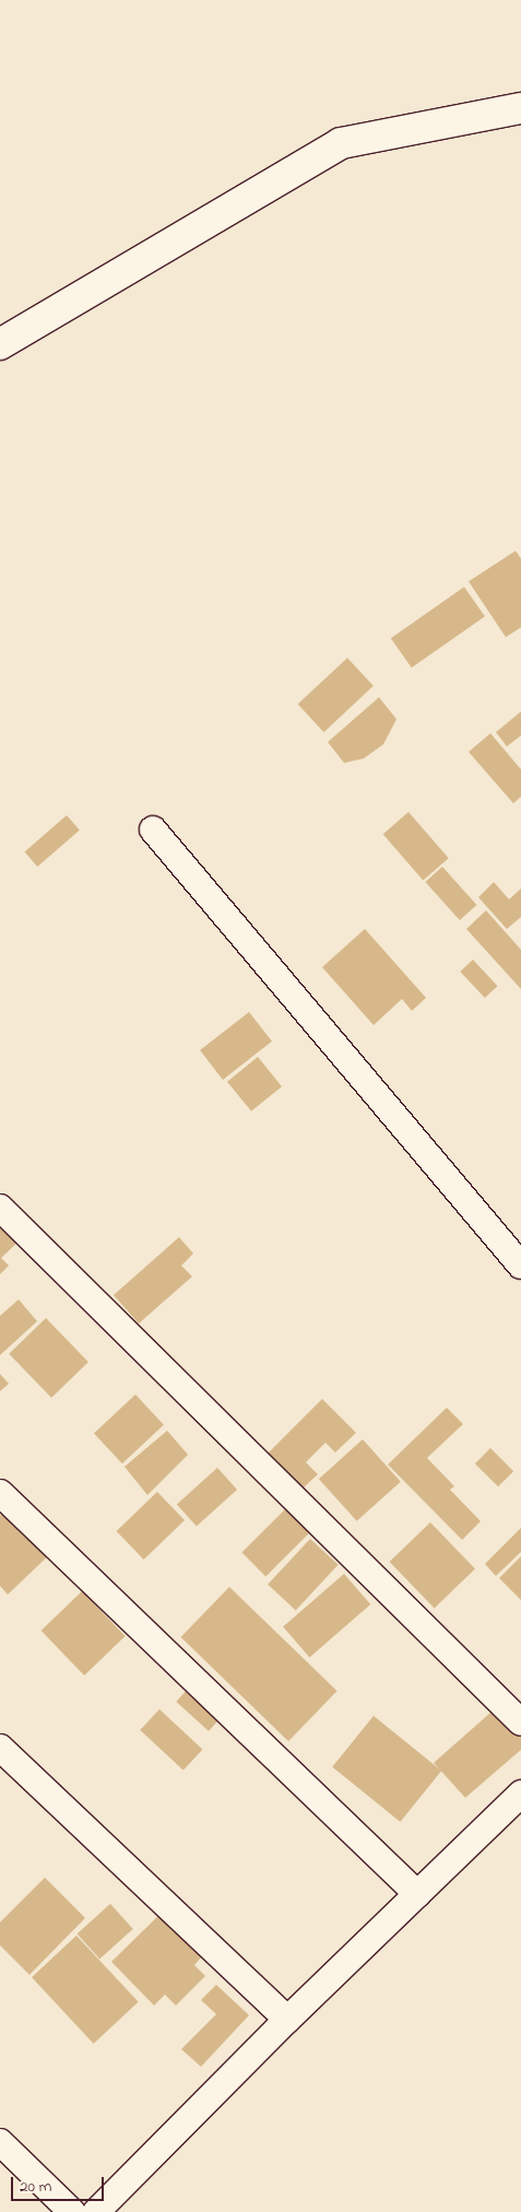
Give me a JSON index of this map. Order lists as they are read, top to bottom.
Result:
{
  "scale_bar": "20 m"
}
